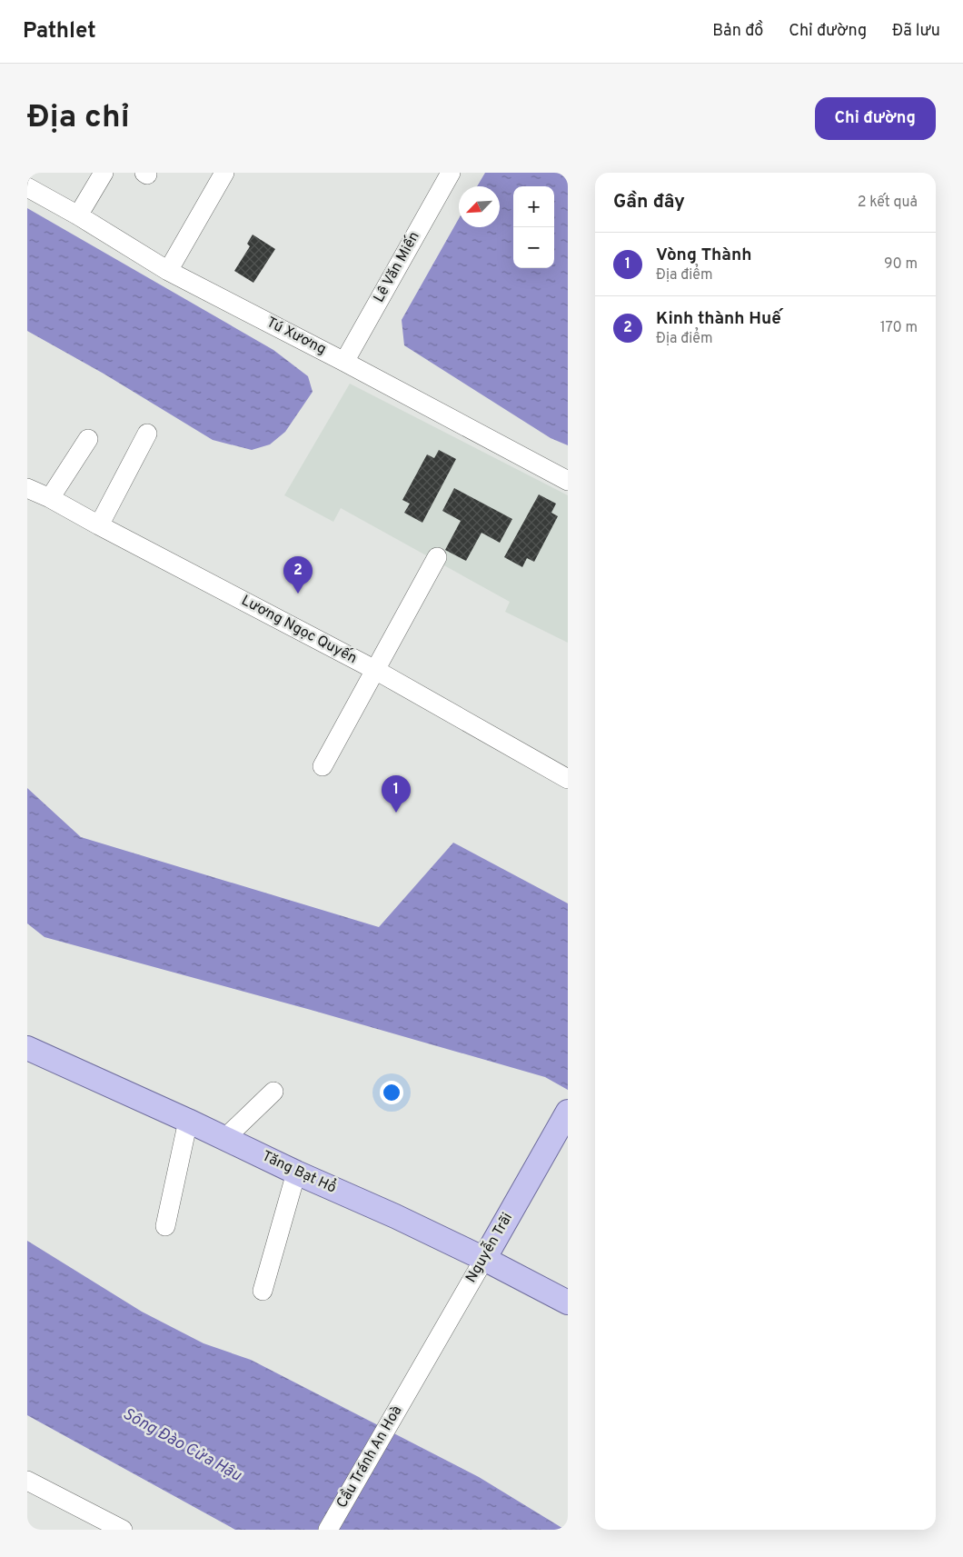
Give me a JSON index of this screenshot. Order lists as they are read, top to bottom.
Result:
{
  "streets": {
    "main road": ["Tăng Bạt Hổ", "Nguyễn Trãi"],
    "street": [
      "Lê Văn Miến",
      "Tú Xương",
      "Lương Ngọc Quyến",
      "Cầu Tránh An Hoà"
    ]
  },
  "crossings": [
    ["Lê Văn Miến", "Tú Xương"],
    ["Tăng Bạt Hổ", "Nguyễn Trãi"],
    ["Nguyễn Trãi", "Cầu Tránh An Hoà"]
  ],
  "water": ["Sông Đào Cửa Hậu"],
  "north": "bottom left",
  "page": {
    "header": "Pathlet",
    "nav": ["Bản đồ", "Chỉ đường", "Đã lưu"],
    "buttons": "Chỉ đường",
    "title": "Địa chỉ",
    "heading": ["Gần đây", "2 kết quả"],
    "map_buttons": ["+", "−"],
    "list": [
      {
        "mark": "1",
        "name": "Vòng Thành",
        "note": "Địa điểm",
        "value": "90 m"
      },
      {
        "mark": "2",
        "name": "Kinh thành Huế",
        "note": "Địa điểm",
        "value": "170 m"
      }
    ],
    "pins": ["2", "1"]
  }
}
